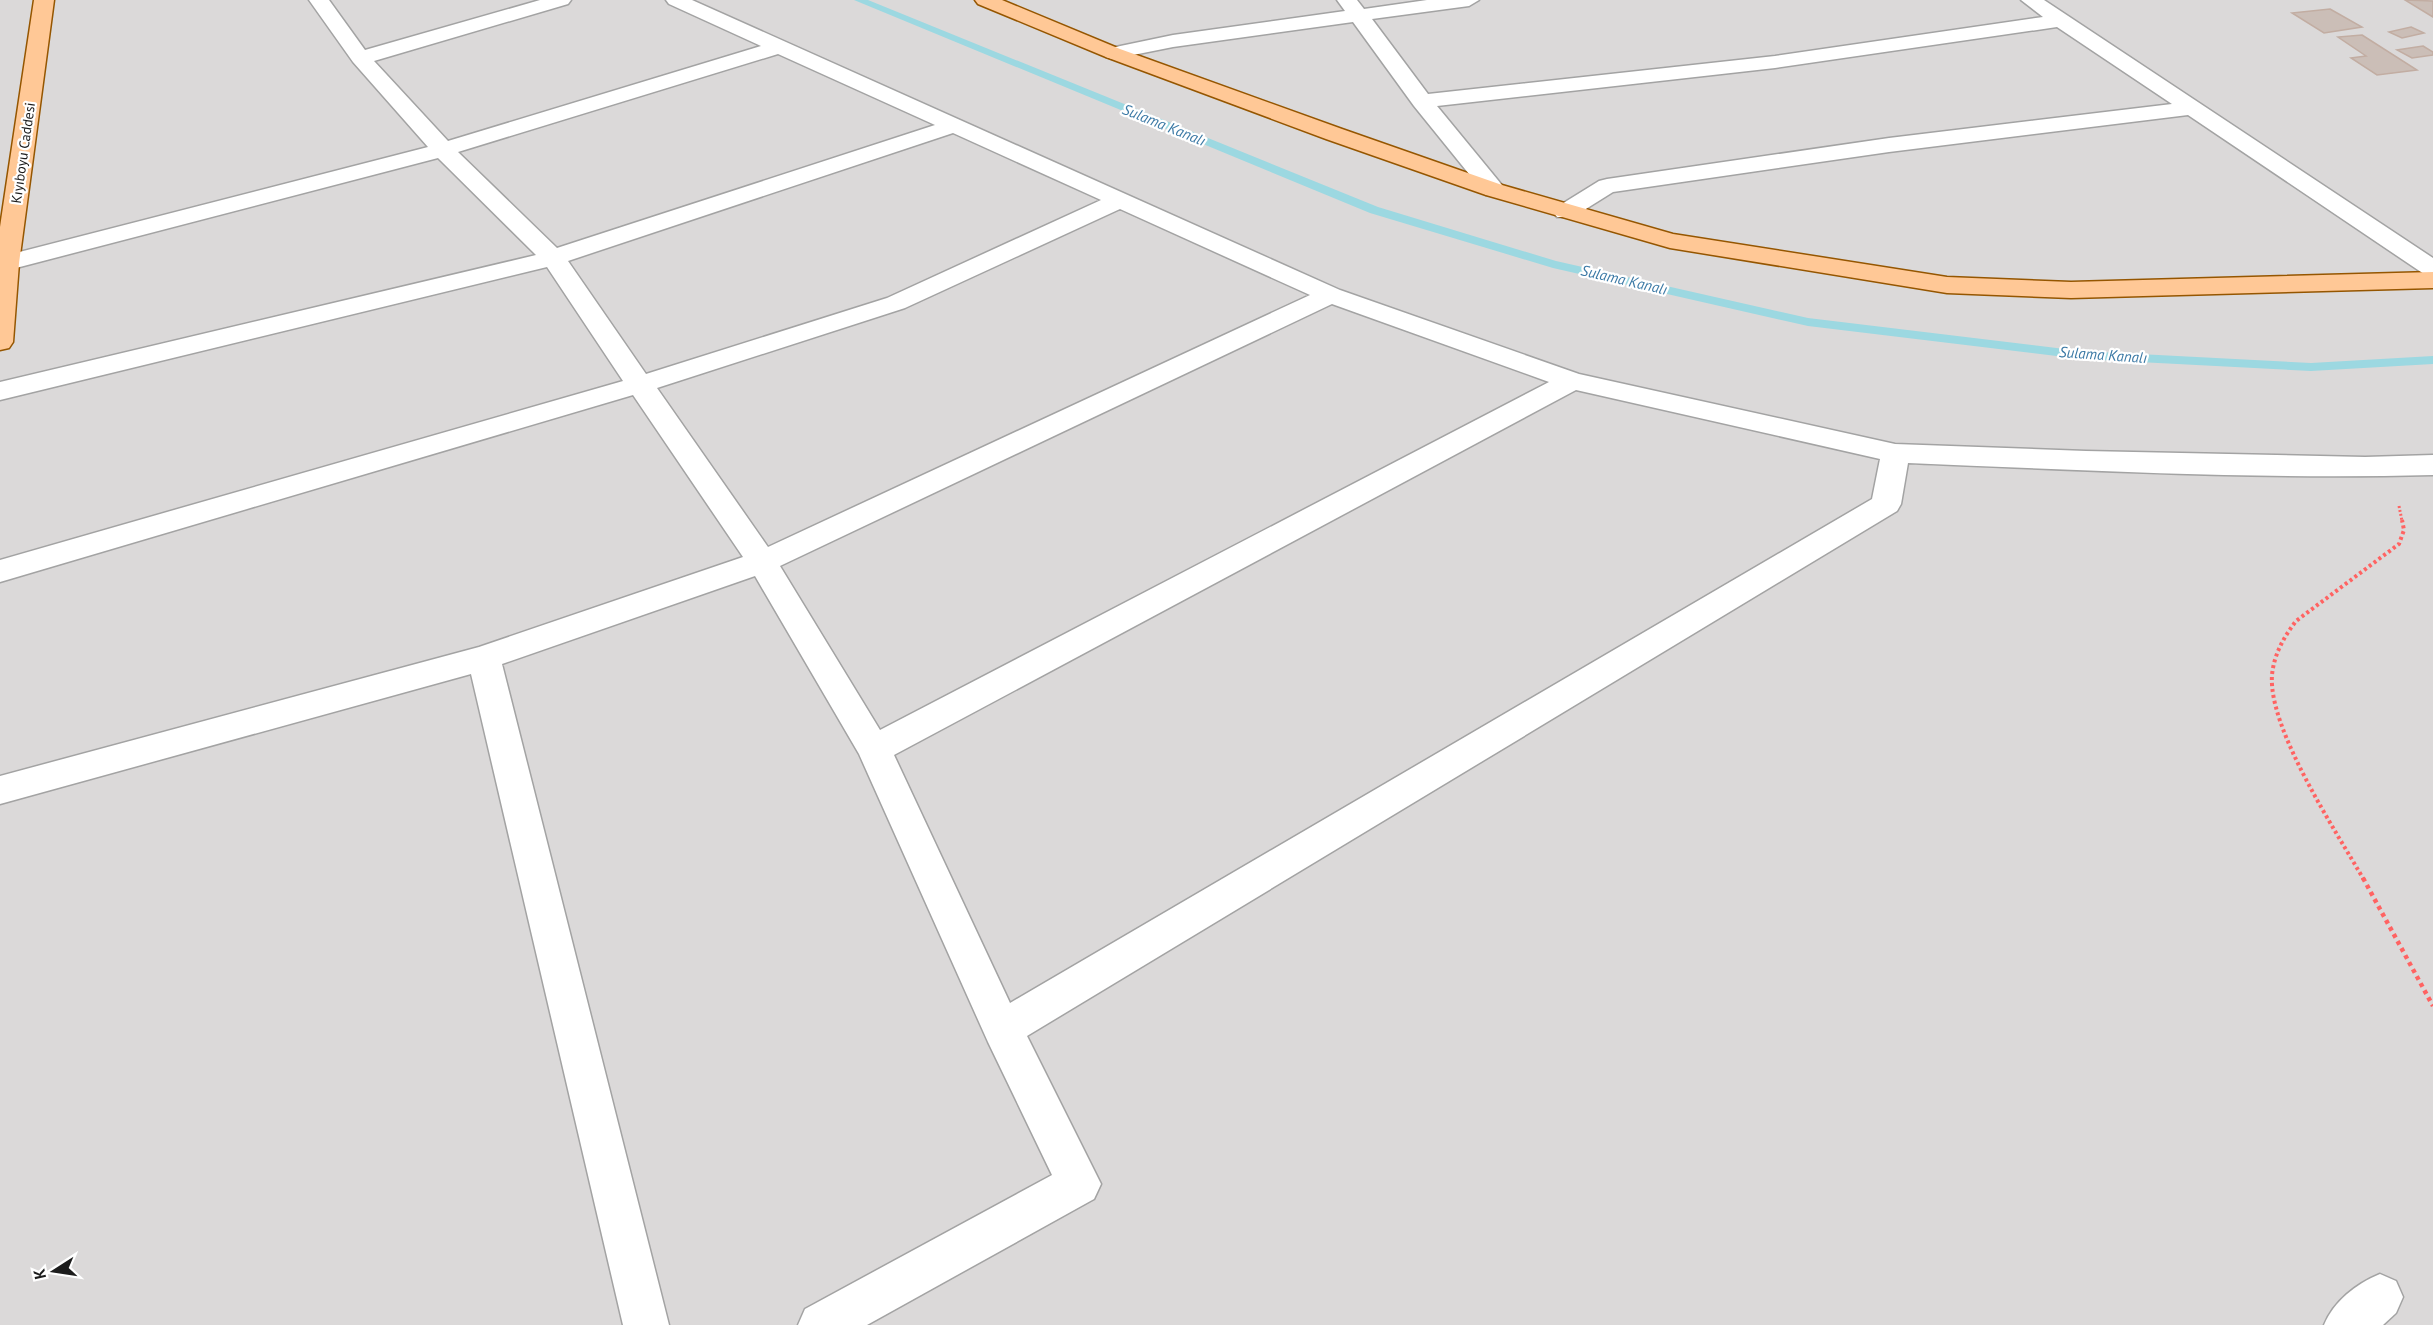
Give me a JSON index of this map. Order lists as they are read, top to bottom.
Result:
{
  "streets": {
    "main road": ["Kıyıboyu Caddesi"]
  },
  "water": ["Sulama Kanalı"],
  "north": "left"
}
